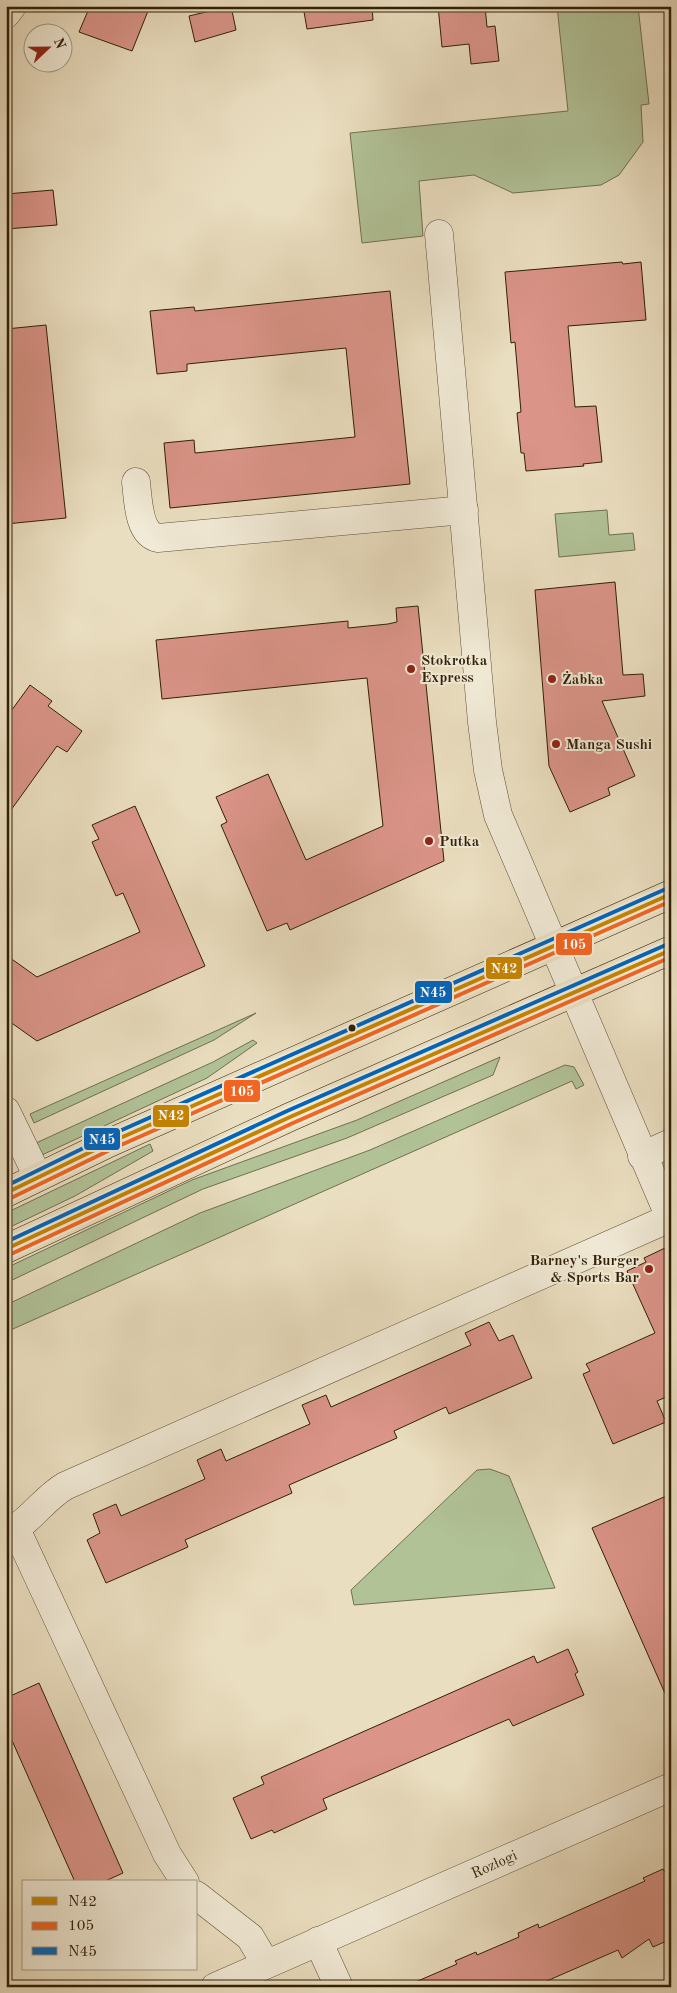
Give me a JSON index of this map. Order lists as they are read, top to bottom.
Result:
{
  "streets": {
    "street": ["Rozłogi"]
  },
  "places": [
    "Stokrotka Express",
    "Żabka",
    "Manga Sushi",
    "Putka",
    "Barney's Burger & Sports Bar"
  ],
  "lines": ["transit line N45", "transit line N42", "transit line 105"],
  "legend": ["N42", "105", "N45"],
  "north": "right"
}
